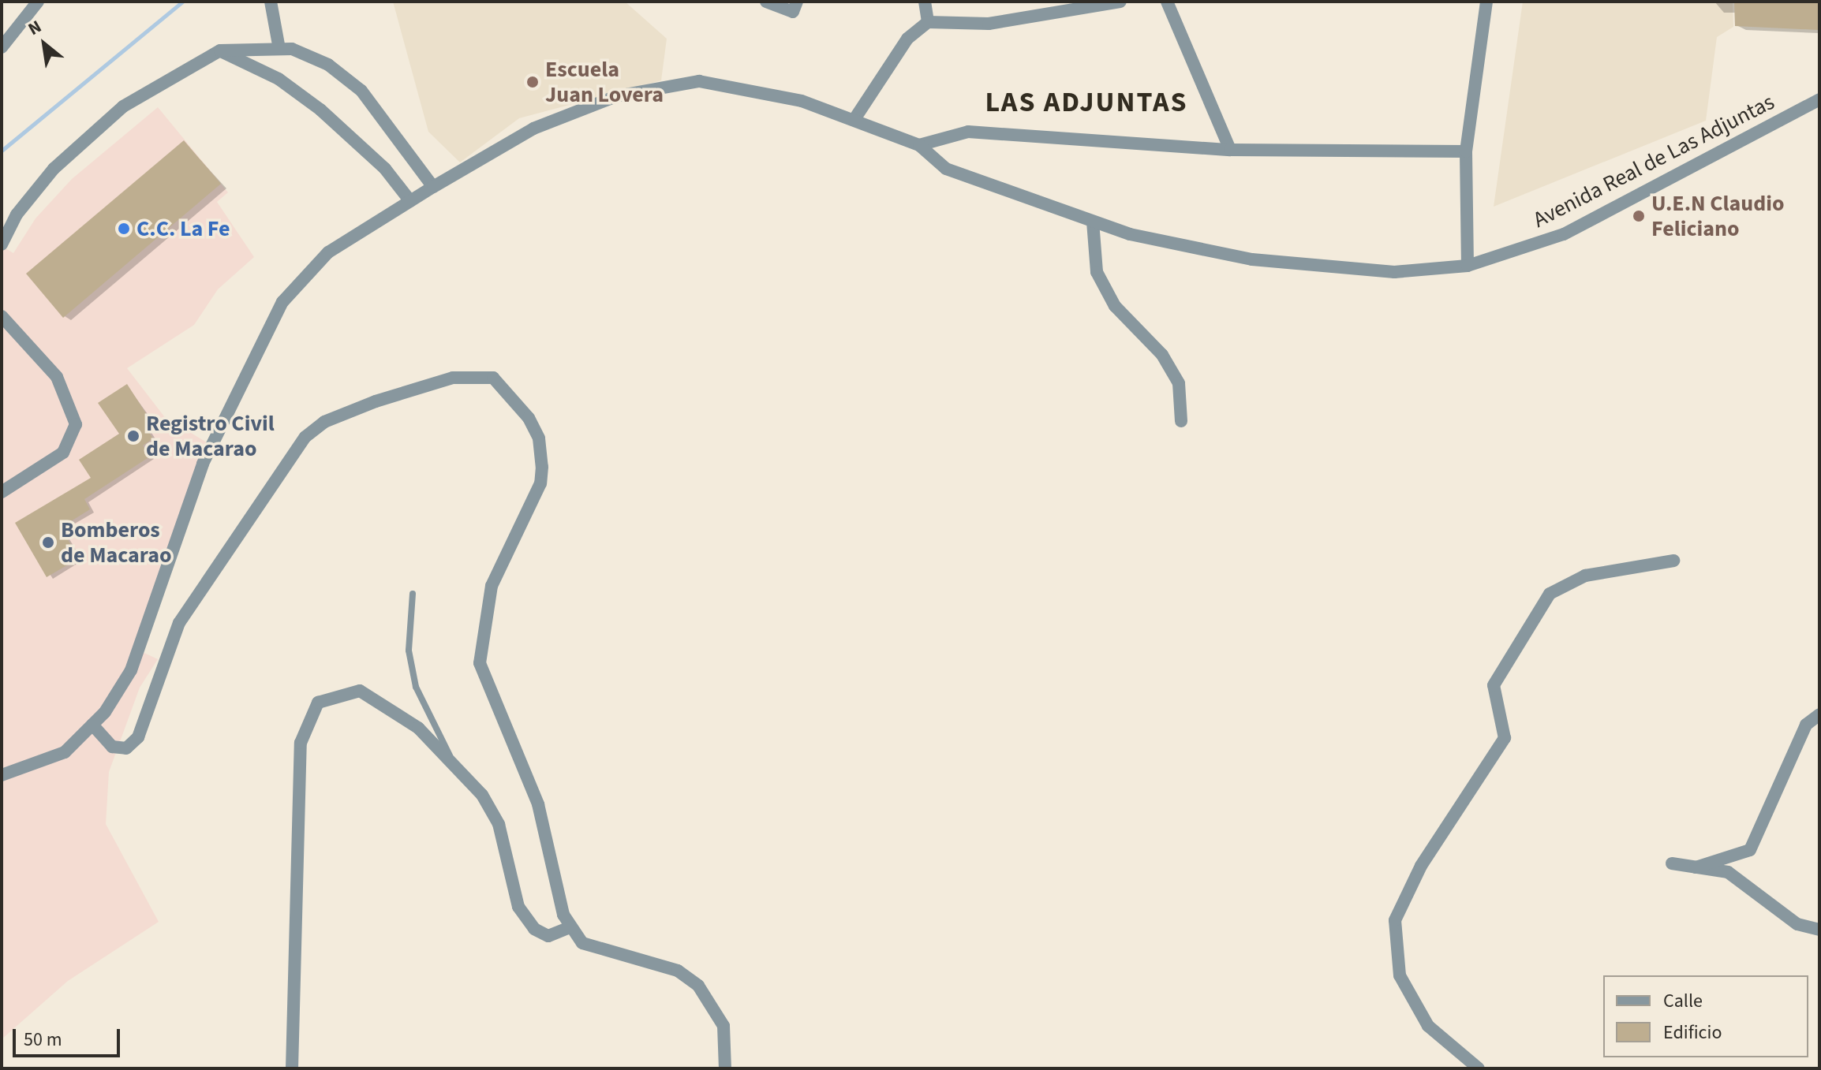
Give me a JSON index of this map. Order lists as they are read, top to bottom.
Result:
{
  "streets": {
    "street": ["Avenida Real de Las Adjuntas"]
  },
  "districts": ["LAS ADJUNTAS"],
  "places": [
    "Escuela Juan Lovera",
    "U.E.N Claudio Feliciano",
    "C.C. La Fe",
    "Registro Civil de Macarao",
    "Bomberos de Macarao"
  ],
  "legend": ["Calle", "Edificio"],
  "scale_bar": "50 m",
  "north": "top left"
}
